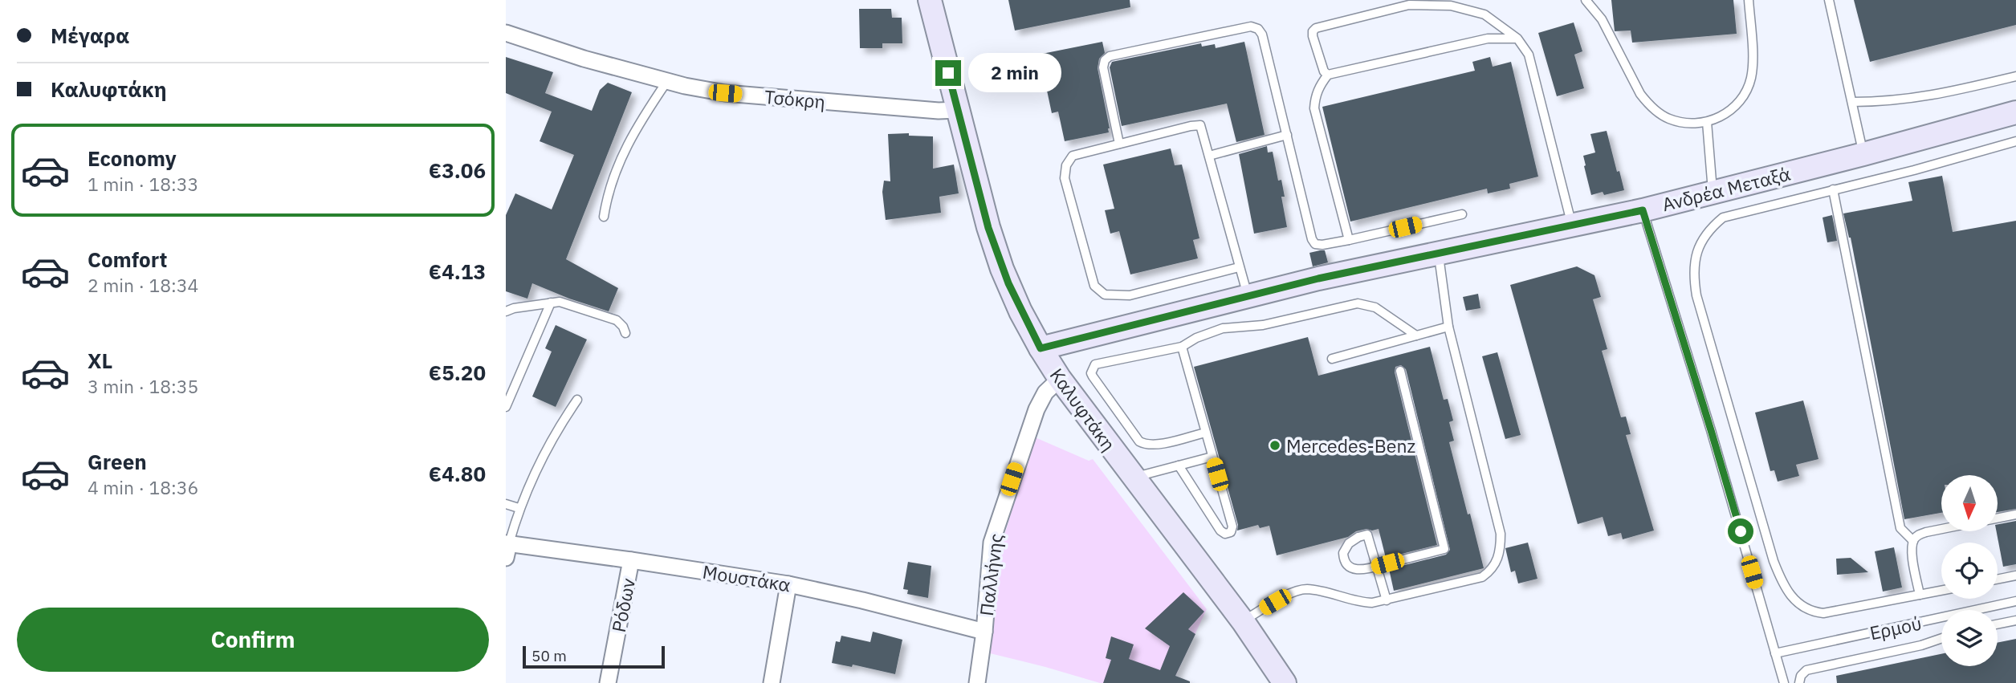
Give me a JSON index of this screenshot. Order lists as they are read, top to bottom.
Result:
{
  "streets": {
    "street": [
      "Τσόκρη",
      "Ανδρέα Μεταξά",
      "Καλυφτάκη",
      "Παλλήνης",
      "Μουστάκα",
      "Ρόδων"
    ],
    "lane": ["Ερμού"]
  },
  "crossings": [
    ["Τσόκρη", "Καλυφτάκη"],
    ["Ανδρέα Μεταξά", "Καλυφτάκη"],
    ["Καλυφτάκη", "Παλλήνης"],
    ["Παλλήνης", "Μουστάκα"],
    ["Μουστάκα", "Ρόδων"]
  ],
  "places": ["Mercedes-Benz"],
  "scale_bar": "50 m",
  "north": "bottom",
  "page": {
    "banner": ["Μέγαρα", "Καλυφτάκη"],
    "bubble": "2 min",
    "list": [
      {
        "name": "Economy",
        "note": "1 min · 18:33",
        "value": "€3.06"
      },
      {
        "name": "Comfort",
        "note": "2 min · 18:34",
        "value": "€4.13"
      },
      {
        "name": "XL",
        "note": "3 min · 18:35",
        "value": "€5.20"
      },
      {
        "name": "Green",
        "note": "4 min · 18:36",
        "value": "€4.80"
      }
    ],
    "buttons": "Confirm",
    "scale": "50 m"
  }
}
